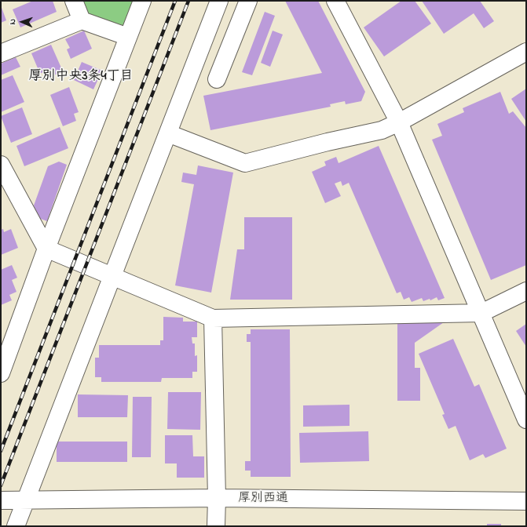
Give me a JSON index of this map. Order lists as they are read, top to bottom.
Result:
{
  "streets": {
    "street": ["厚別西通"]
  },
  "districts": ["厚別中央3条4丁目"],
  "north": "left"
}
